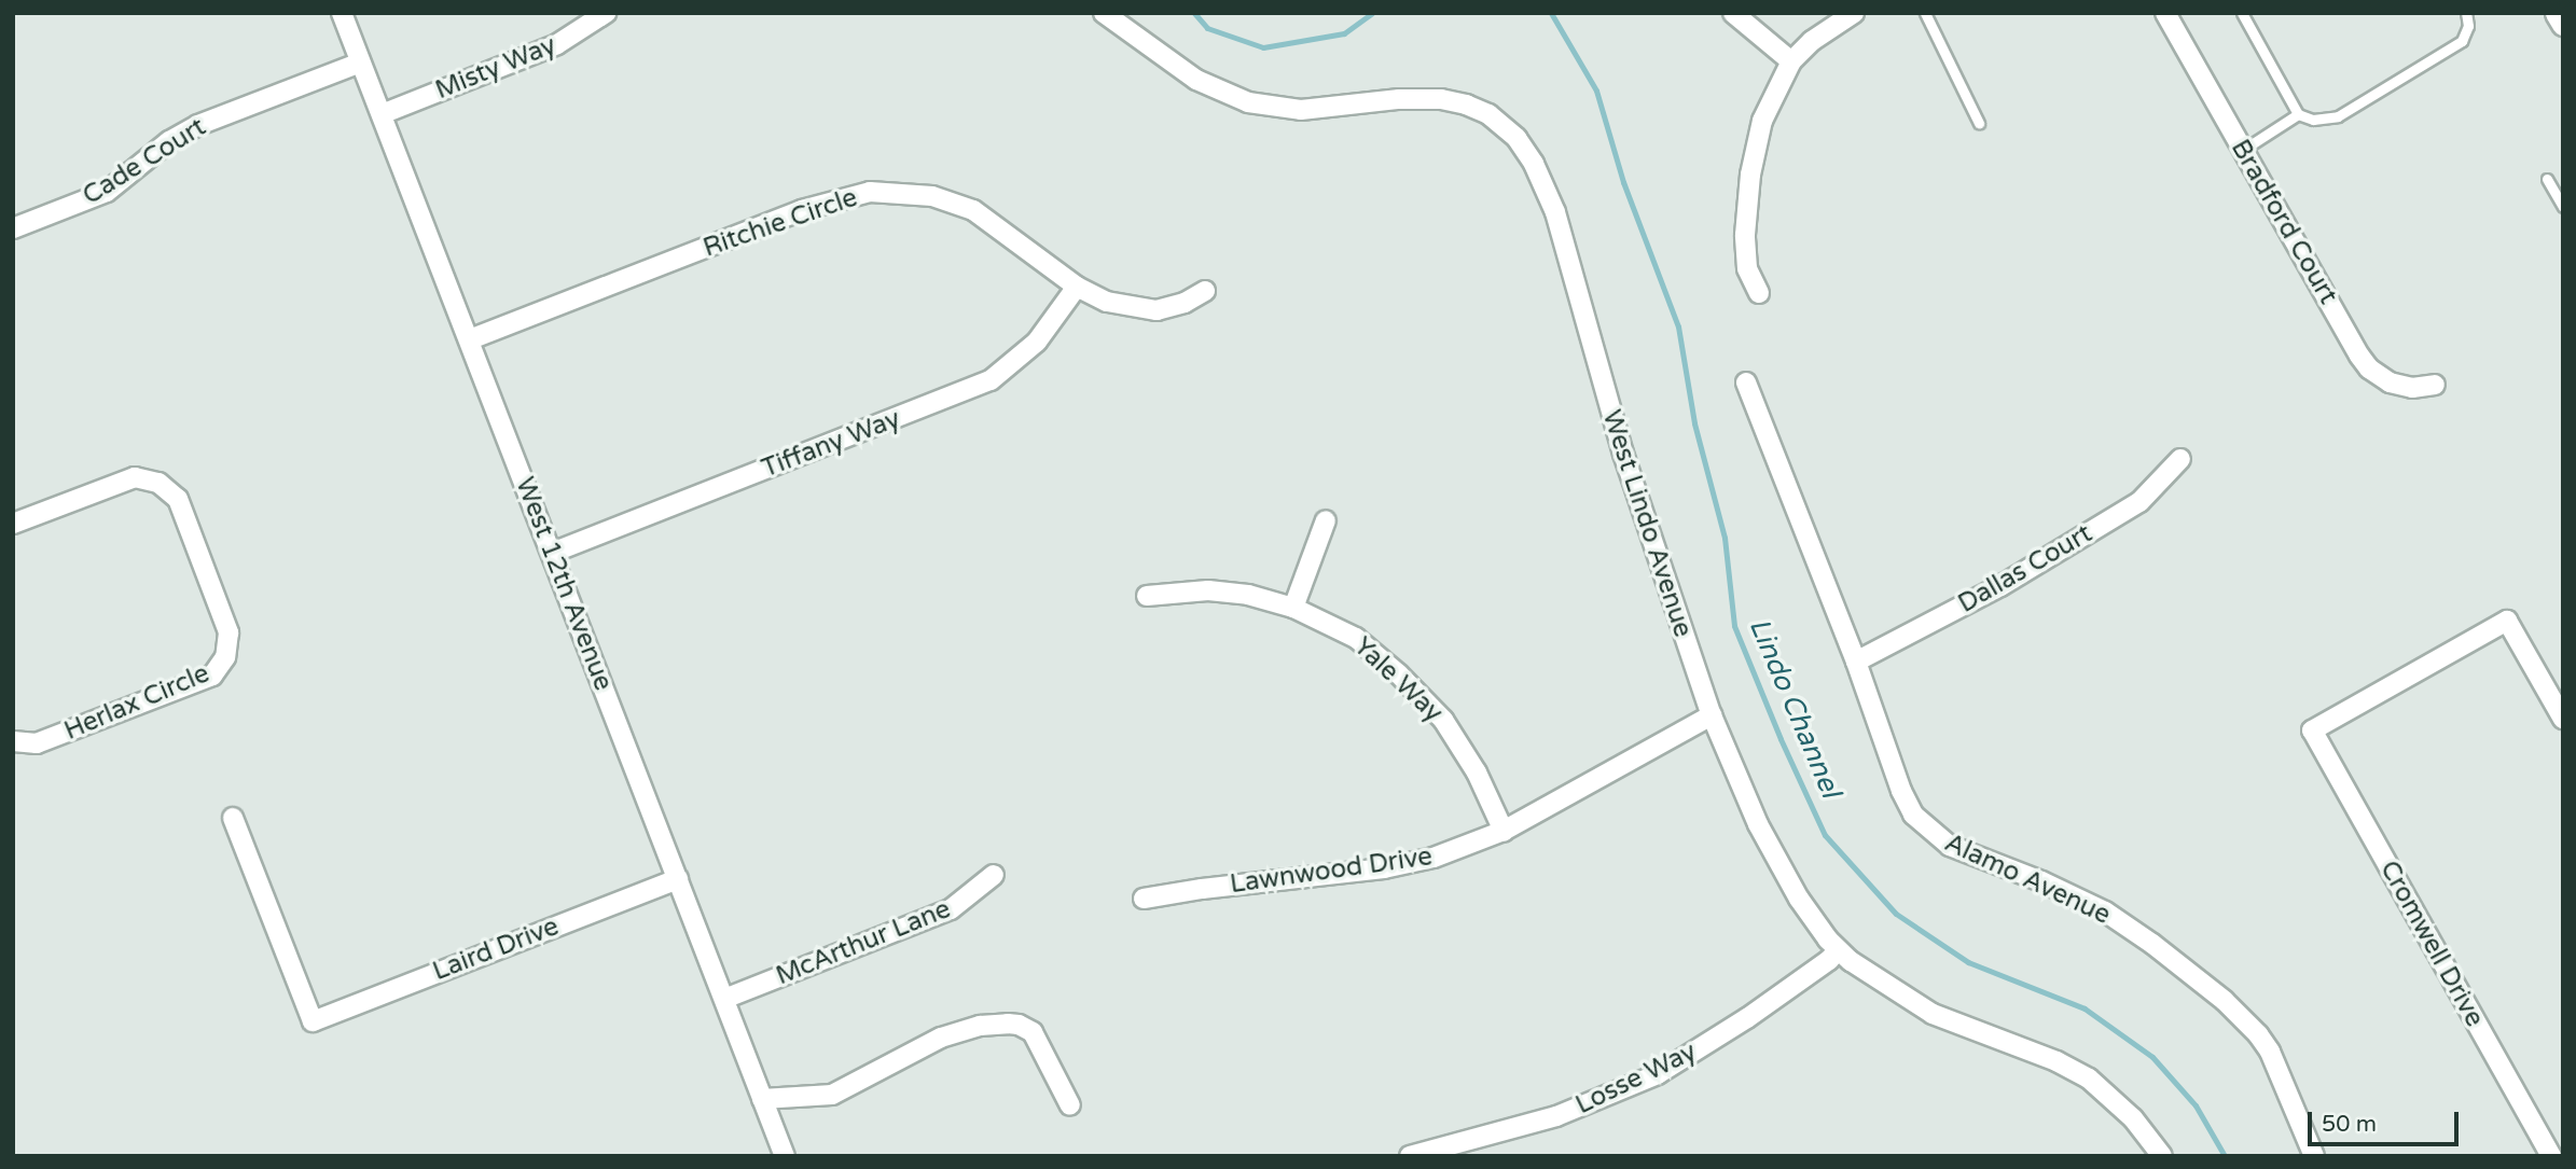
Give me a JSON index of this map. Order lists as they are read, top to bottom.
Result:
{
  "streets": {
    "street": [
      "Misty Way",
      "Cade Court",
      "Bradford Court",
      "Ritchie Circle",
      "Tiffany Way",
      "West Lindo Avenue",
      "Dallas Court",
      "West 12th Avenue",
      "Yale Way",
      "Herlax Circle",
      "Lawnwood Drive",
      "Alamo Avenue",
      "McArthur Lane",
      "Cromwell Drive",
      "Laird Drive",
      "Losse Way"
    ]
  },
  "crossings": [
    ["Misty Way", "West 12th Avenue"],
    ["Cade Court", "West 12th Avenue"],
    ["Ritchie Circle", "Tiffany Way"],
    ["Ritchie Circle", "West 12th Avenue"],
    ["Tiffany Way", "West 12th Avenue"],
    ["West Lindo Avenue", "Lawnwood Drive"],
    ["West Lindo Avenue", "Losse Way"],
    ["Dallas Court", "Alamo Avenue"],
    ["West 12th Avenue", "McArthur Lane"],
    ["West 12th Avenue", "Laird Drive"],
    ["Yale Way", "Lawnwood Drive"]
  ],
  "water": ["Lindo Channel"],
  "scale_bar": "50 m"
}
